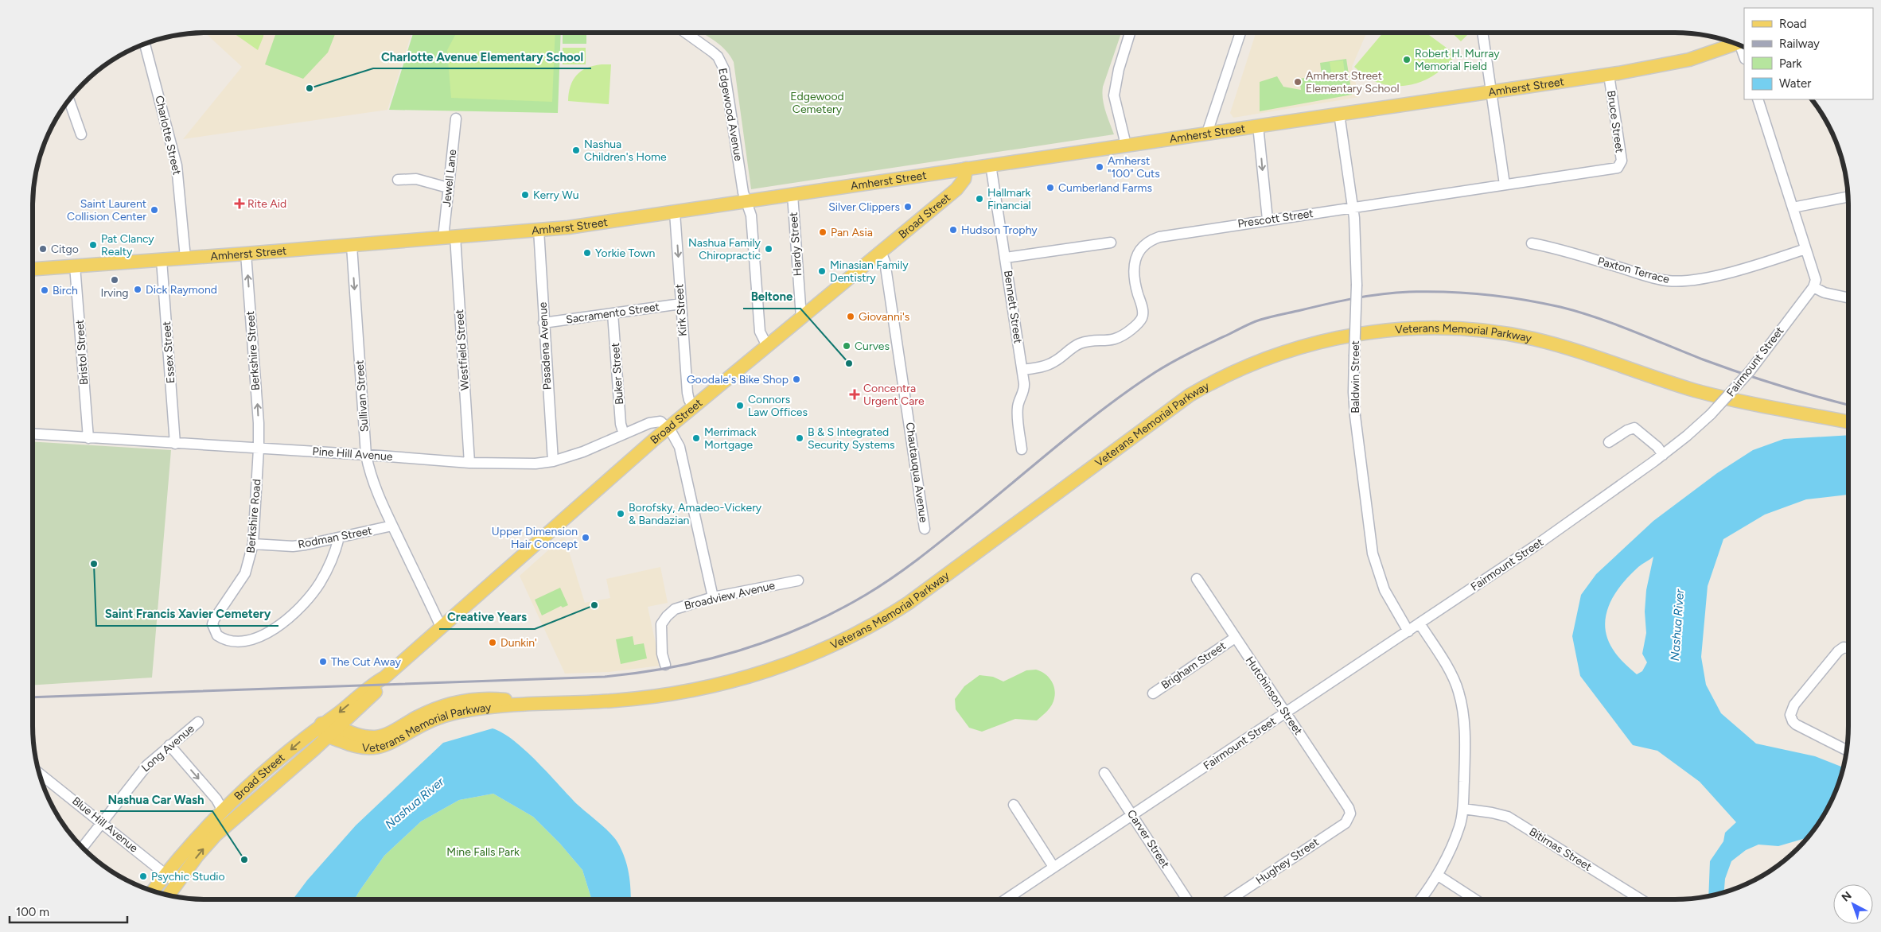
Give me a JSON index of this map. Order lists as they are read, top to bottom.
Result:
{
  "streets": {
    "main road": ["Amherst Street", "Broad Street", "Veterans Memorial Parkway"],
    "street": [
      "Edgewood Avenue",
      "Bruce Street",
      "Charlotte Street",
      "Jewell Lane",
      "Prescott Street",
      "Hardy Street",
      "Paxton Terrace",
      "Bennett Street",
      "Kirk Street",
      "Sacramento Street",
      "Pasadena Avenue",
      "Westfield Street",
      "Berkshire Street",
      "Bristol Street",
      "Essex Street",
      "Fairmount Street",
      "Buker Street",
      "Baldwin Street",
      "Sullivan Street",
      "Pine Hill Avenue",
      "Chautauqua Avenue",
      "Berkshire Road",
      "Rodman Street",
      "Broadview Avenue",
      "Brigham Street",
      "Hutchinson Street",
      "Long Avenue",
      "Blue Hill Avenue",
      "Carver Street",
      "Bitirnas Street",
      "Hughey Street"
    ]
  },
  "crossings": [
    ["Amherst Street", "Edgewood Avenue"],
    ["Amherst Street", "Bruce Street"],
    ["Amherst Street", "Charlotte Street"],
    ["Amherst Street", "Jewell Lane"],
    ["Amherst Street", "Broad Street"],
    ["Amherst Street", "Hardy Street"],
    ["Amherst Street", "Bennett Street"],
    ["Amherst Street", "Kirk Street"],
    ["Amherst Street", "Pasadena Avenue"],
    ["Amherst Street", "Westfield Street"],
    ["Amherst Street", "Berkshire Street"],
    ["Amherst Street", "Bristol Street"],
    ["Amherst Street", "Essex Street"],
    ["Amherst Street", "Baldwin Street"],
    ["Amherst Street", "Sullivan Street"],
    ["Edgewood Avenue", "Broad Street"],
    ["Bruce Street", "Prescott Street"],
    ["Jewell Lane", "Westfield Street"],
    ["Broad Street", "Hardy Street"],
    ["Broad Street", "Kirk Street"],
    ["Broad Street", "Veterans Memorial Parkway"],
    ["Broad Street", "Sullivan Street"],
    ["Broad Street", "Pine Hill Avenue"],
    ["Broad Street", "Chautauqua Avenue"],
    ["Broad Street", "Blue Hill Avenue"],
    ["Prescott Street", "Bennett Street"],
    ["Prescott Street", "Baldwin Street"],
    ["Kirk Street", "Sacramento Street"],
    ["Sacramento Street", "Pasadena Avenue"],
    ["Sacramento Street", "Buker Street"],
    ["Pasadena Avenue", "Pine Hill Avenue"],
    ["Westfield Street", "Pine Hill Avenue"],
    ["Berkshire Street", "Pine Hill Avenue"],
    ["Berkshire Street", "Berkshire Road"],
    ["Bristol Street", "Pine Hill Avenue"],
    ["Essex Street", "Pine Hill Avenue"],
    ["Fairmount Street", "Baldwin Street"],
    ["Fairmount Street", "Hutchinson Street"],
    ["Fairmount Street", "Carver Street"],
    ["Buker Street", "Pine Hill Avenue"],
    ["Sullivan Street", "Pine Hill Avenue"],
    ["Sullivan Street", "Rodman Street"],
    ["Pine Hill Avenue", "Berkshire Road"],
    ["Berkshire Road", "Rodman Street"],
    ["Brigham Street", "Hutchinson Street"],
    ["Hutchinson Street", "Hughey Street"],
    ["Long Avenue", "Blue Hill Avenue"]
  ],
  "one_way": ["Kirk Street", "Berkshire Street", "Sullivan Street"],
  "water": ["Nashua River"],
  "parks": ["Edgewood Cemetery", "Mine Falls Park"],
  "places": {
    "other": [
      "Robert H. Murray Memorial Field",
      "Amherst Street Elementary School",
      "Charlotte Avenue Elementary School",
      "Nashua Children's Home",
      "Amherst \"100\" Cuts",
      "Cumberland Farms",
      "Kerry Wu",
      "Hallmark Financial",
      "Silver Clippers",
      "Saint Laurent Collision Center",
      "Hudson Trophy",
      "Pan Asia",
      "Pat Clancy Realty",
      "Citgo",
      "Nashua Family Chiropractic",
      "Yorkie Town",
      "Minasian Family Dentistry",
      "Irving",
      "Dick Raymond",
      "Birch",
      "Giovanni's",
      "Curves",
      "Beltone",
      "Goodale's Bike Shop",
      "Connors Law Offices",
      "Merrimack Mortgage",
      "B & S Integrated Security Systems",
      "Borofsky, Amadeo-Vickery & Bandazian",
      "Upper Dimension Hair Concept",
      "Saint Francis Xavier Cemetery",
      "Creative Years",
      "Dunkin'",
      "The Cut Away",
      "Nashua Car Wash",
      "Psychic Studio"
    ],
    "health": ["Rite Aid", "Concentra Urgent Care"]
  },
  "legend": [
    "Road",
    "Railway",
    "Park",
    "Water"
  ],
  "scale_bar": "100 m",
  "north": "top left"
}
